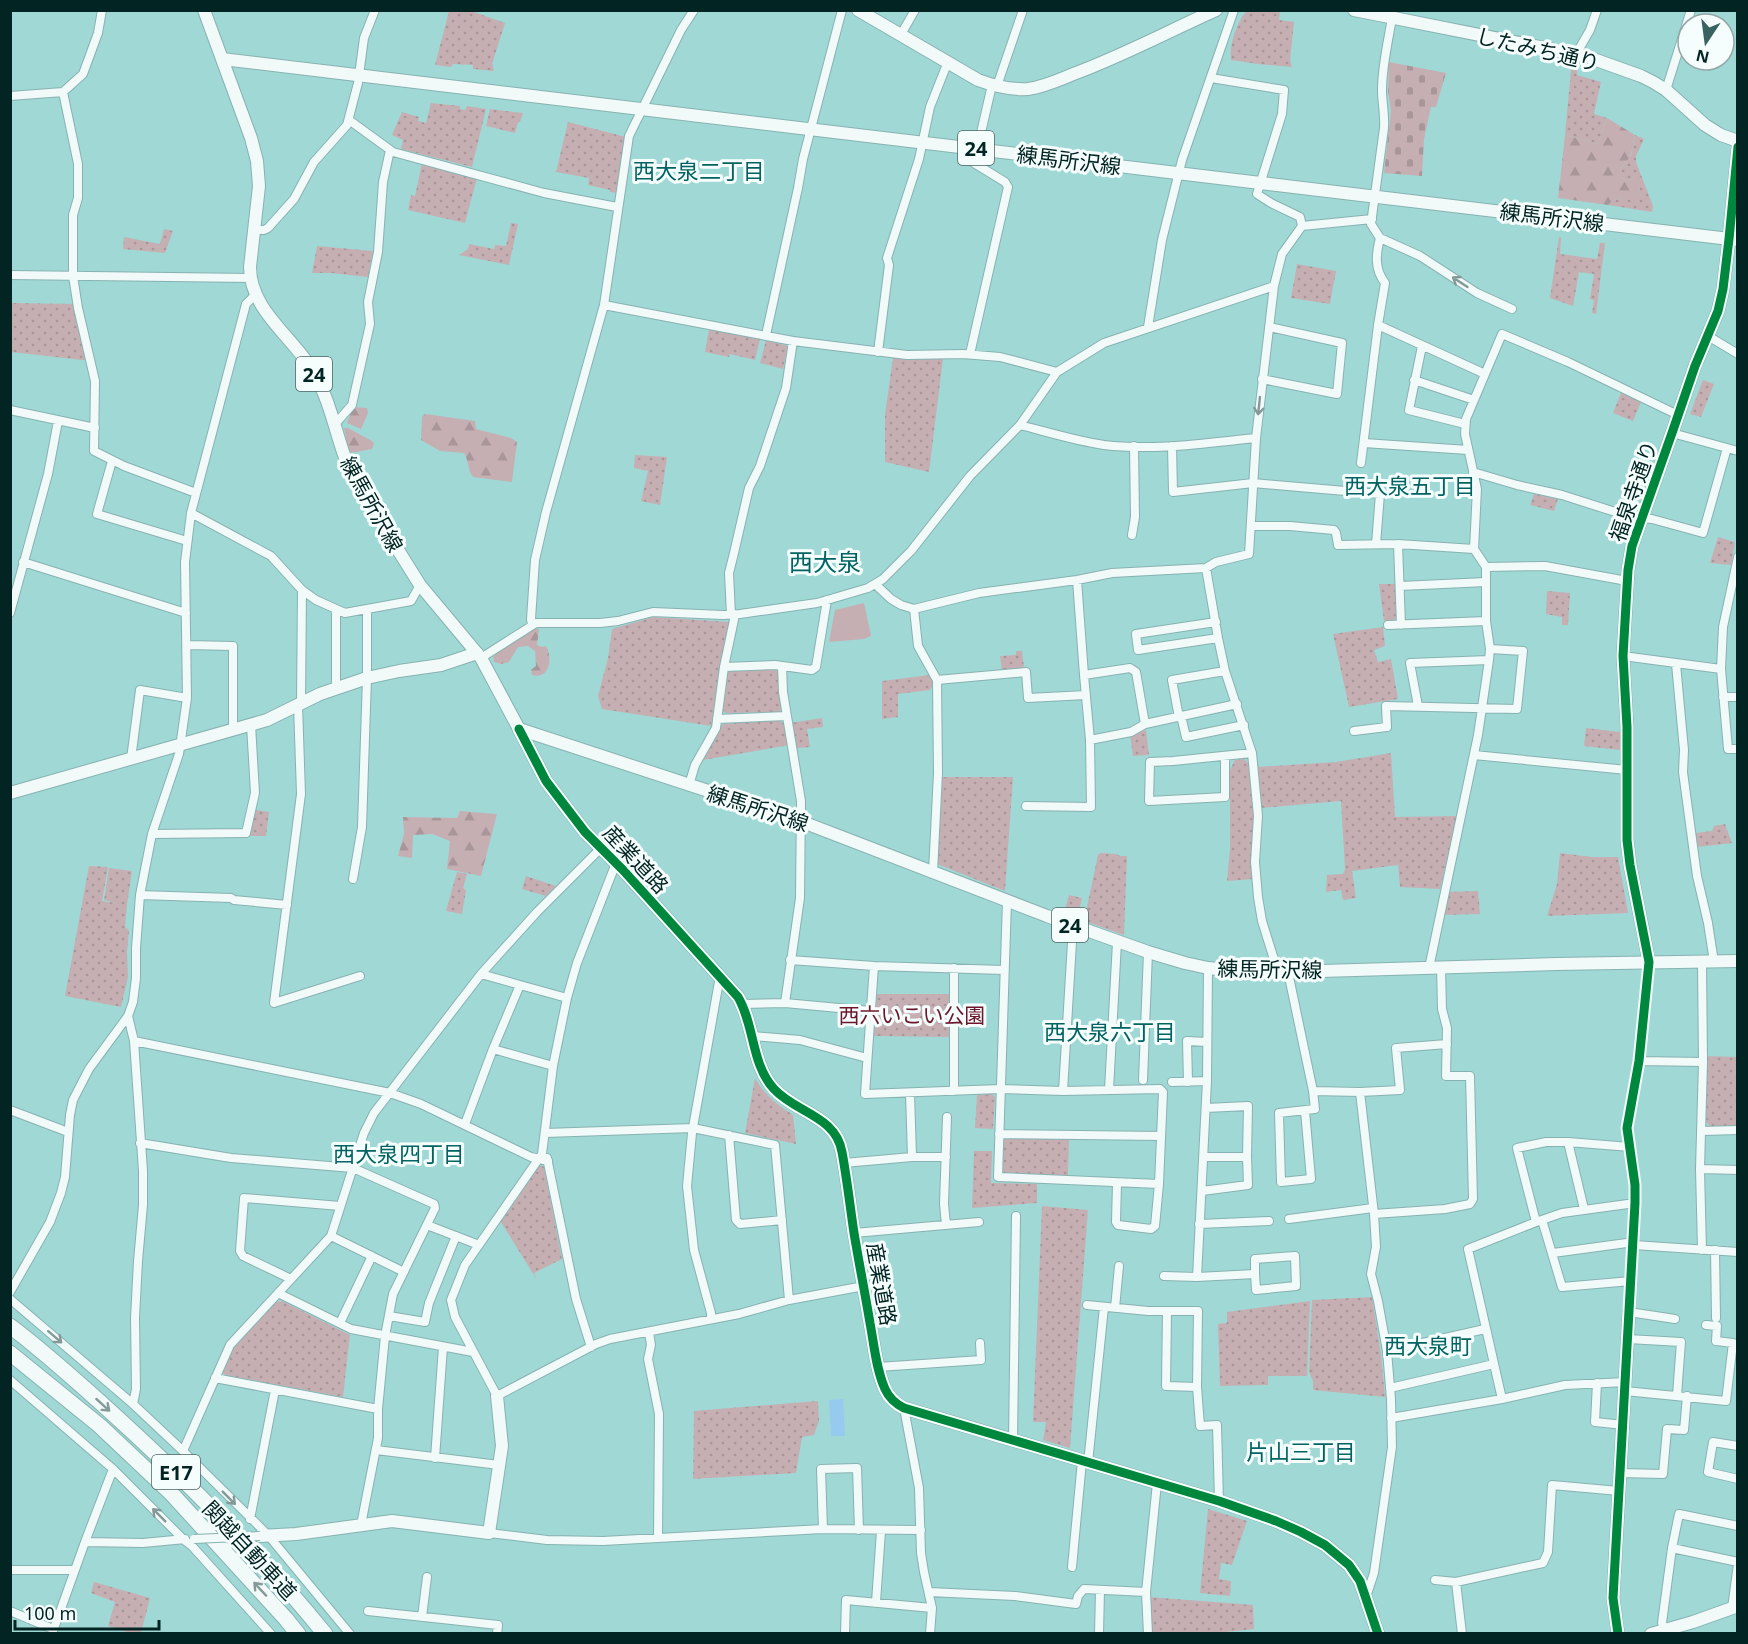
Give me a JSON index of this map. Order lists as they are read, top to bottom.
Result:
{
  "streets": {
    "highway": ["E17", "関越自動車道"],
    "street": [
      "したみち通り",
      "24",
      "練馬所沢線",
      "福泉寺通り",
      "産業道路"
    ]
  },
  "crossings": [
    ["練馬所沢線", "福泉寺通り"],
    ["練馬所沢線", "産業道路"]
  ],
  "districts": [
    "西大泉二丁目",
    "西大泉五丁目",
    "西大泉",
    "西大泉六丁目",
    "西大泉四丁目",
    "西大泉町",
    "片山三丁目"
  ],
  "parks": ["西六いこい公園"],
  "scale_bar": "100 m",
  "north": "bottom"
}
